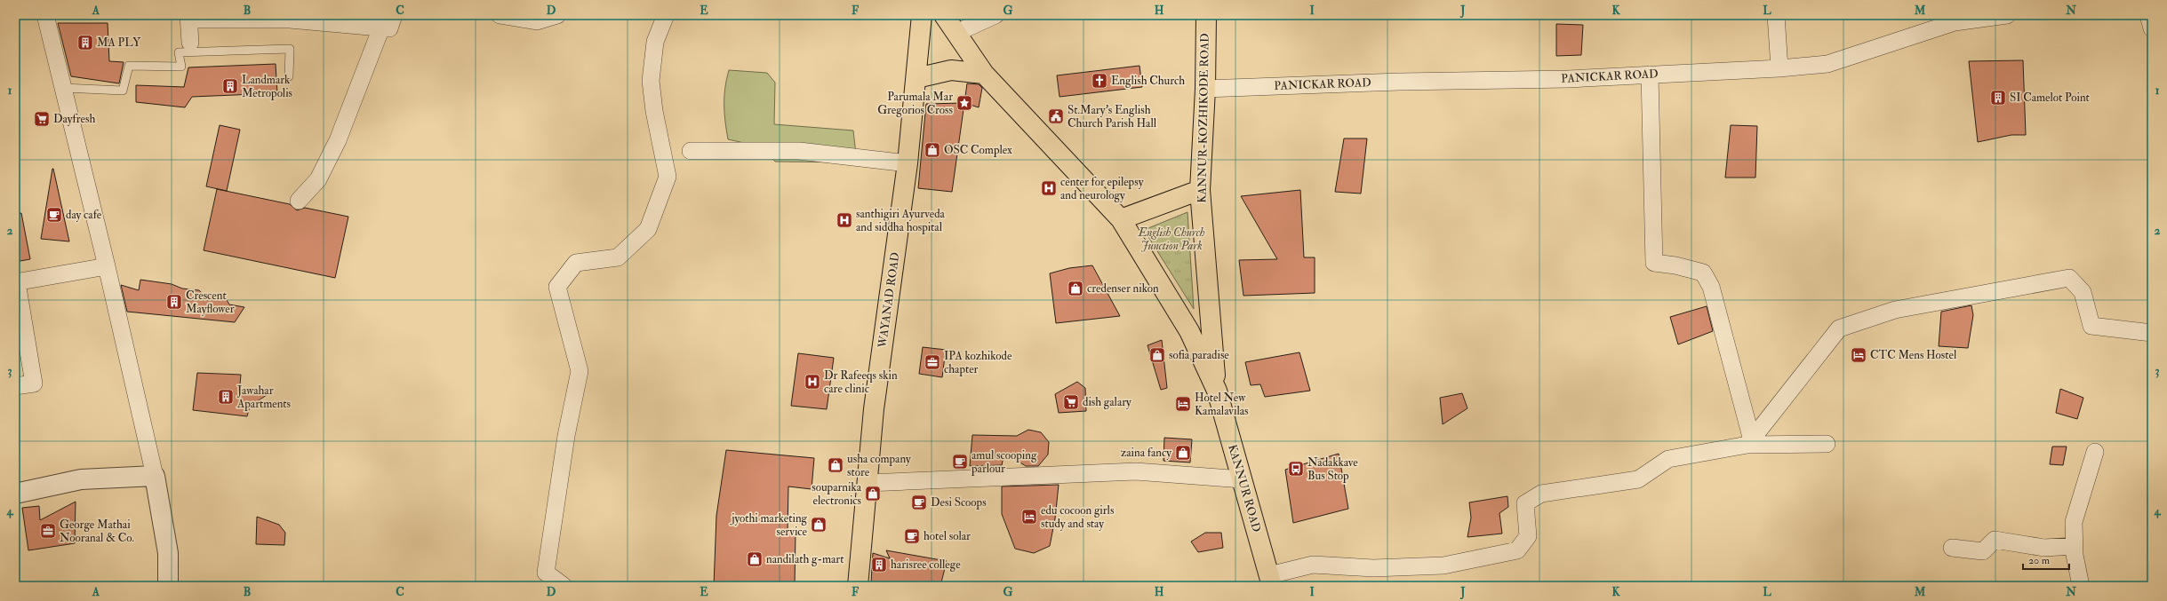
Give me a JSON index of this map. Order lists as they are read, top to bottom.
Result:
{
  "streets": {
    "main road": ["KANNUR-KOZHIKODE ROAD", "WAYANAD ROAD", "KANNUR ROAD"],
    "street": ["PANICKAR ROAD"]
  },
  "crossings": [
    ["PANICKAR ROAD", "KANNUR-KOZHIKODE ROAD"],
    ["KANNUR-KOZHIKODE ROAD", "KANNUR ROAD"]
  ],
  "parks": ["English Church Junction Park"],
  "places": {
    "building": [
      "MA PLY",
      "Landmark Metropolis",
      "SI Camelot Point",
      "Crescent Mayflower",
      "Jawahar Apartments",
      "harisree college"
    ],
    "church": ["English Church"],
    "place": ["Parumala Mar Gregorios Cross"],
    "public building": ["St.Mary's English Church Parish Hall"],
    "supermarket": ["Dayfresh", "dish galary"],
    "shop": [
      "OSC Complex",
      "credenser nikon",
      "sofia paradise",
      "zaina fancy",
      "usha company store",
      "souparnika electronics",
      "jyothi marketing service",
      "nandilath g-mart"
    ],
    "hospital": ["center for epilepsy and neurology", "santhigiri Ayurveda and siddha hospital", "Dr Rafeeqs skin care clinic"],
    "cafe": [
      "day cafe",
      "amul scooping parlour",
      "Desi Scoops",
      "hotel solar"
    ],
    "hotel": ["CTC Mens Hostel", "Hotel New Kamalavilas", "edu cocoon girls study and stay"],
    "office": ["IPA kozhikode chapter", "George Mathai Nooranal & Co."],
    "bus stop": ["Nadakkave Bus Stop"]
  },
  "scale_bar": "20 m",
  "grid": {
    "columns": [
      "A",
      "B",
      "C",
      "D",
      "E",
      "F",
      "G",
      "H",
      "I",
      "J",
      "K",
      "L",
      "M",
      "N"
    ],
    "rows": [
      "1",
      "2",
      "3",
      "4"
    ]
  }
}
